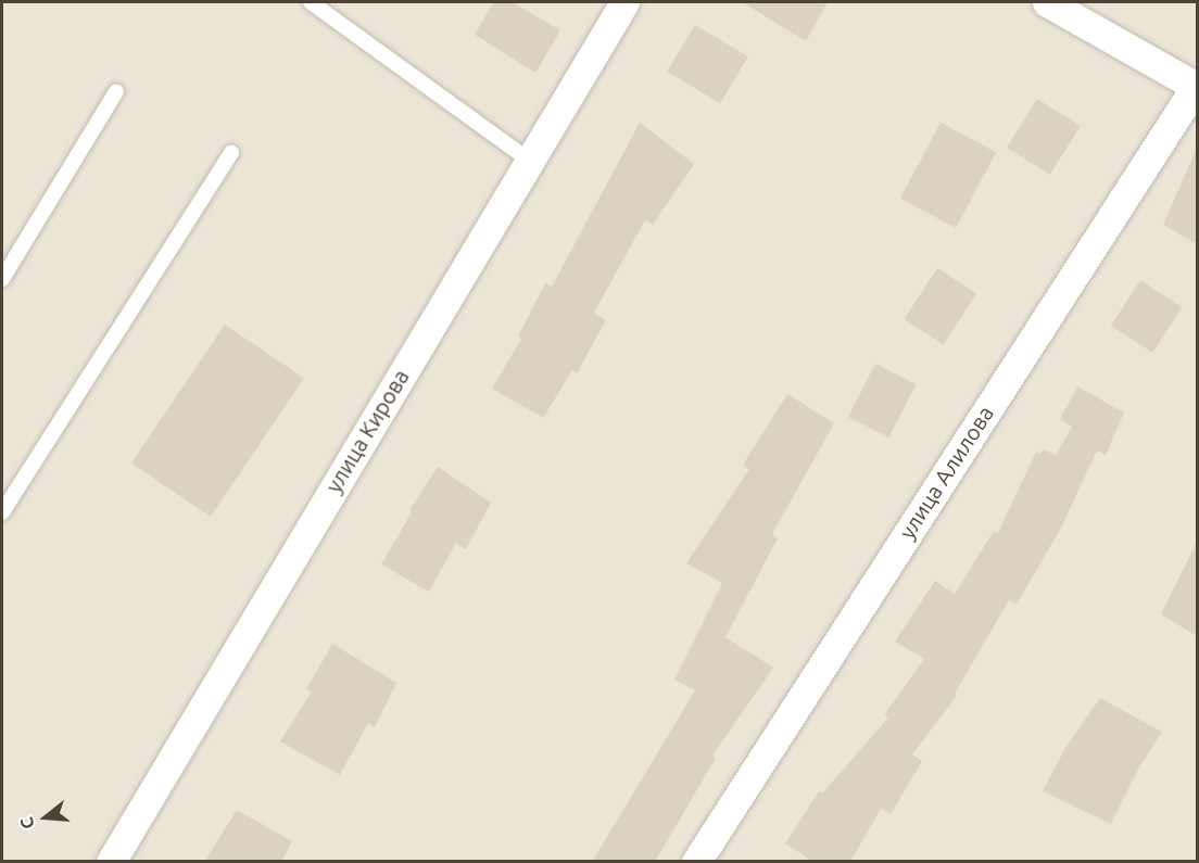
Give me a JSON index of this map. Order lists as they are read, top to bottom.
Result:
{
  "streets": {
    "street": ["улица Кирова", "улица Алилова"]
  },
  "north": "left"
}
